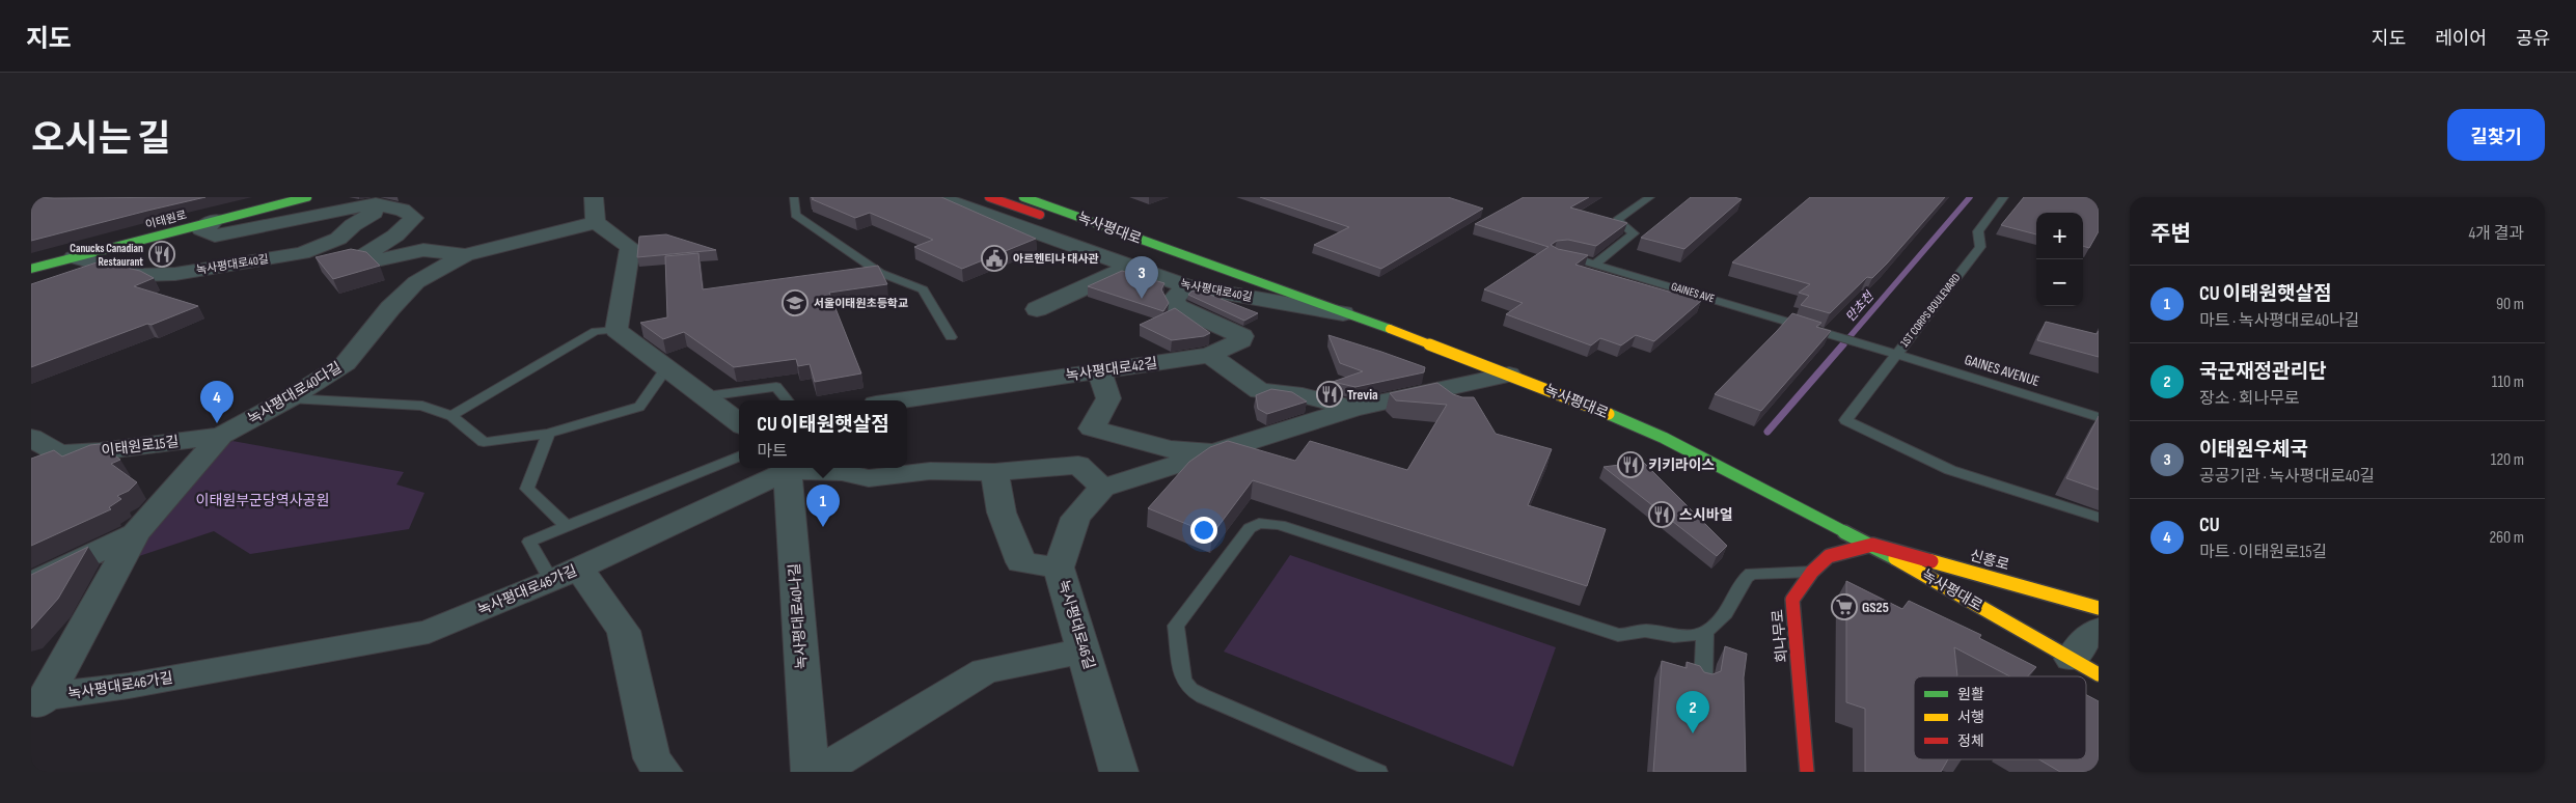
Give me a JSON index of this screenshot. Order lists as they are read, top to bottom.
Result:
{
  "streets": {
    "main road": [
      "이태원로",
      "녹사평대로",
      "신흥로",
      "회나무로"
    ],
    "street": [
      "녹사평대로40길",
      "녹사평대로42길",
      "녹사평대로40다길",
      "이태원로15길",
      "녹사평대로46가길",
      "녹사평대로40나길",
      "녹사평대로46길"
    ],
    "lane": ["GAINES AVE", "1ST CORPS BOULEVARD", "GAINES AVENUE"]
  },
  "crossings": [
    ["이태원로", "녹사평대로40길"],
    ["녹사평대로", "녹사평대로40길"],
    ["녹사평대로", "신흥로"],
    ["녹사평대로", "회나무로"],
    ["녹사평대로40길", "녹사평대로42길"],
    ["GAINES AVE", "1ST CORPS BOULEVARD"],
    ["GAINES AVE", "GAINES AVENUE"],
    ["1ST CORPS BOULEVARD", "GAINES AVENUE"],
    ["녹사평대로40다길", "이태원로15길"],
    ["녹사평대로40다길", "녹사평대로46가길"],
    ["신흥로", "회나무로"],
    ["녹사평대로46가길", "녹사평대로46길"]
  ],
  "water": ["만초천"],
  "parks": ["이태원부군당역사공원"],
  "places": {
    "restaurant": [
      "Canucks Canadian Restaurant",
      "Trevia",
      "키키라이스",
      "스시바얼"
    ],
    "public building": ["아르헨티나 대사관"],
    "school or university": ["서울이태원초등학교"],
    "supermarket": ["GS25"]
  },
  "legend": ["원활", "서행", "정체"],
  "page": {
    "header": "지도",
    "nav": ["지도", "레이어", "공유"],
    "title": "오시는 길",
    "buttons": "길찾기",
    "heading": ["주변", "4개 결과"],
    "map_buttons": ["+", "−"],
    "pins": [
      "3",
      "4",
      "1",
      "2"
    ],
    "list": [
      {
        "mark": "1",
        "name": "CU 이태원햇살점",
        "note": "마트 · 녹사평대로40나길",
        "value": "90 m"
      },
      {
        "mark": "2",
        "name": "국군재정관리단",
        "note": "장소 · 회나무로",
        "value": "110 m"
      },
      {
        "mark": "3",
        "name": "이태원우체국",
        "note": "공공기관 · 녹사평대로40길",
        "value": "120 m"
      },
      {
        "mark": "4",
        "name": "CU",
        "note": "마트 · 이태원로15길",
        "value": "260 m"
      }
    ],
    "popup": ["CU 이태원햇살점", "마트"]
  }
}
